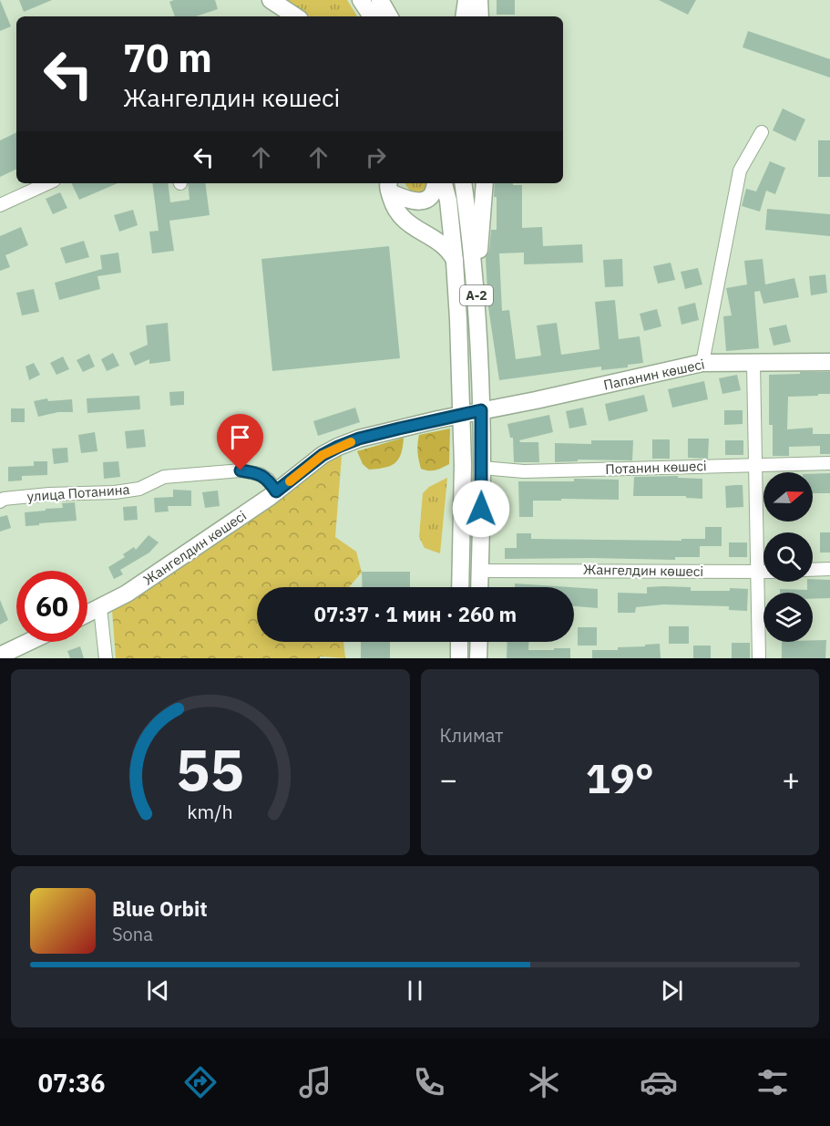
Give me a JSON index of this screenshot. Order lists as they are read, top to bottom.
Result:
{
  "streets": {
    "main road": ["A-2", "Папанин көшесі", "Жангелдин көшесі"],
    "street": ["Потанин көшесі", "улица Потанина"]
  },
  "crossings": [
    ["A-2", "Папанин көшесі"],
    ["A-2", "Потанин көшесі"],
    ["A-2", "Жангелдин көшесі"],
    ["Папанин көшесі", "Жангелдин көшесі"],
    ["улица Потанина", "Жангелдин көшесі"]
  ],
  "north": "right",
  "page": {
    "turn": ["70 m", "Жангелдин көшесі"],
    "limit": "60",
    "trip": "07:37 · 1 мин · 260 m",
    "tile": "Климат",
    "heat": ["−", "19°", "+"],
    "song": ["Blue Orbit", "Sona"],
    "tabs": "07:36",
    "gauge": ["55", "km/h"]
  }
}
